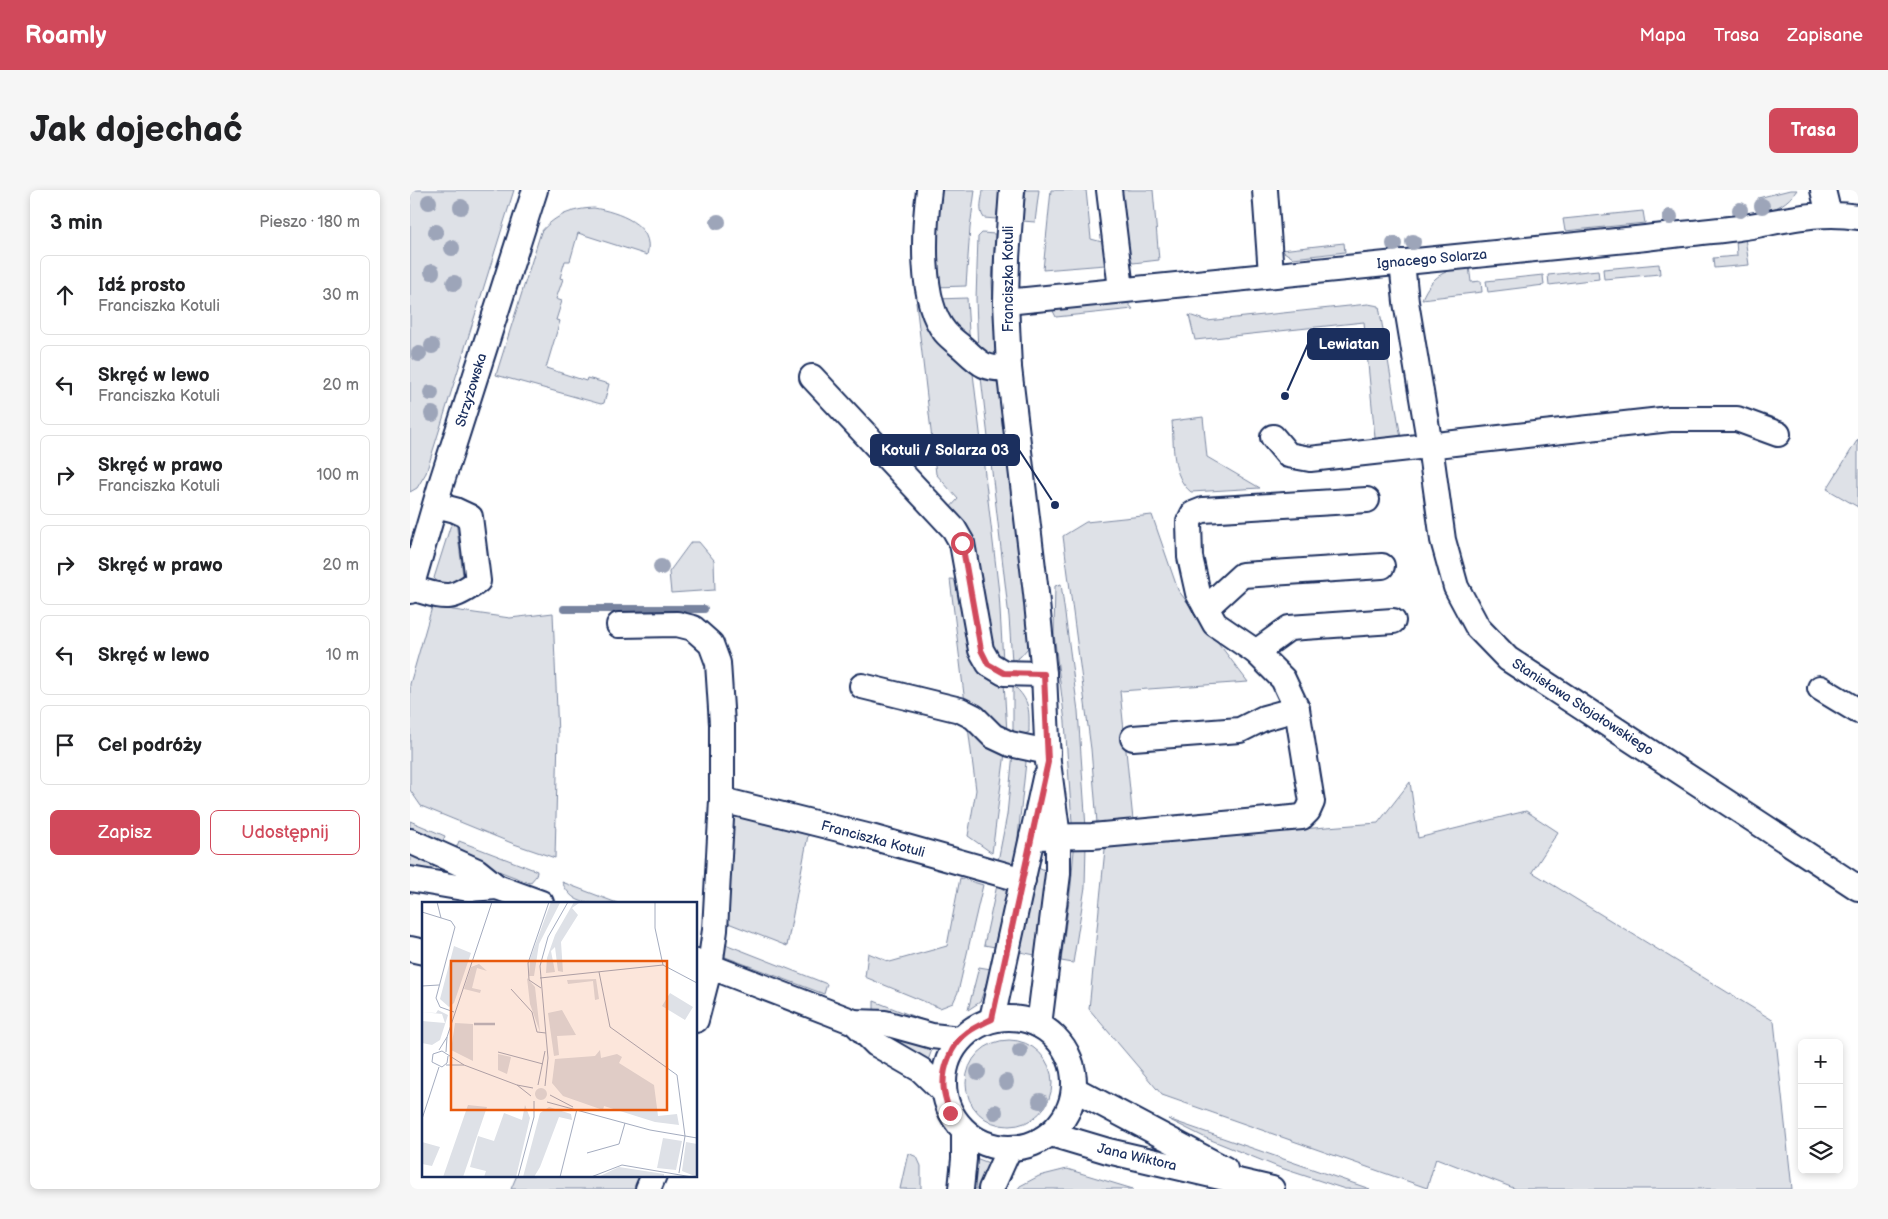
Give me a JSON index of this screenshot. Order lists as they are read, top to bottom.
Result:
{
  "streets": {
    "street": [
      "Ignacego Solarza",
      "Franciszka Kotuli",
      "Strzyżowska",
      "Stanisława Stojałowskiego",
      "Jana Wiktora"
    ]
  },
  "crossings": [
    ["Ignacego Solarza", "Franciszka Kotuli"],
    ["Ignacego Solarza", "Stanisława Stojałowskiego"],
    ["Franciszka Kotuli", "Jana Wiktora"]
  ],
  "places": ["Lewiatan", "Kotuli / Solarza 03"],
  "page": {
    "header": "Roamly",
    "nav": ["Mapa", "Trasa", "Zapisane"],
    "buttons": [
      "Trasa",
      ["Zapisz", "Udostępnij"]
    ],
    "title": "Jak dojechać",
    "heading": ["3 min", "Pieszo · 180 m"],
    "list": [
      ["Idź prosto", "Franciszka Kotuli", "30 m"],
      ["Skręć w lewo", "Franciszka Kotuli", "20 m"],
      ["Skręć w prawo", "Franciszka Kotuli", "100 m"],
      ["Skręć w prawo", "20 m"],
      ["Skręć w lewo", "10 m"],
      "Cel podróży"
    ],
    "map_buttons": ["+", "−"]
  }
}
